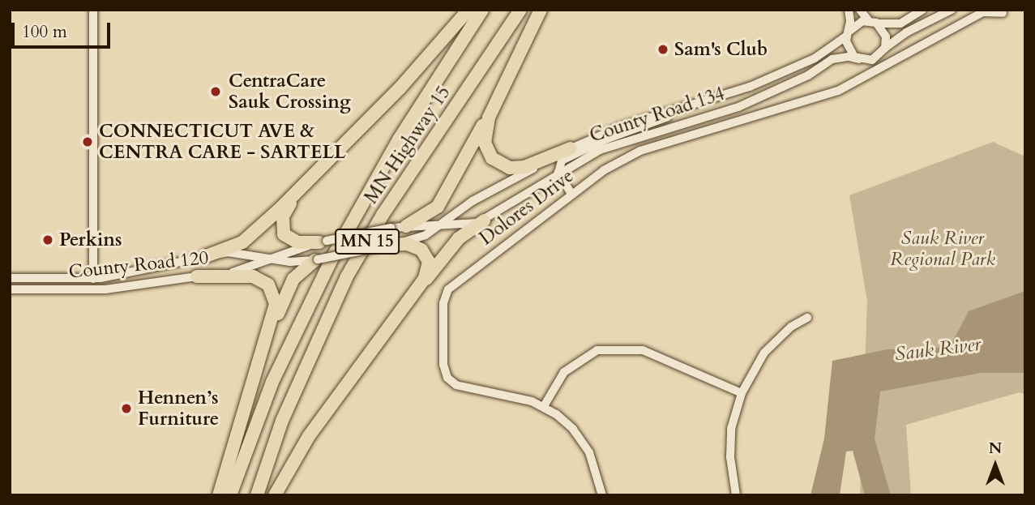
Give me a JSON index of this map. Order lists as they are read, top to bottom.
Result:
{
  "streets": {
    "highway": ["MN Highway 15", "MN 15"],
    "street": ["County Road 134", "Dolores Drive", "County Road 120"]
  },
  "crossings": [
    ["County Road 134", "County Road 120"]
  ],
  "water": ["Sauk River"],
  "parks": ["Sauk River Regional Park"],
  "places": [
    "Sam's Club",
    "CentraCare Sauk Crossing",
    "CONNECTICUT AVE & CENTRA CARE - SARTELL",
    "Perkins",
    "Hennen’s Furniture"
  ],
  "scale_bar": "100 m",
  "north": "top"
}
